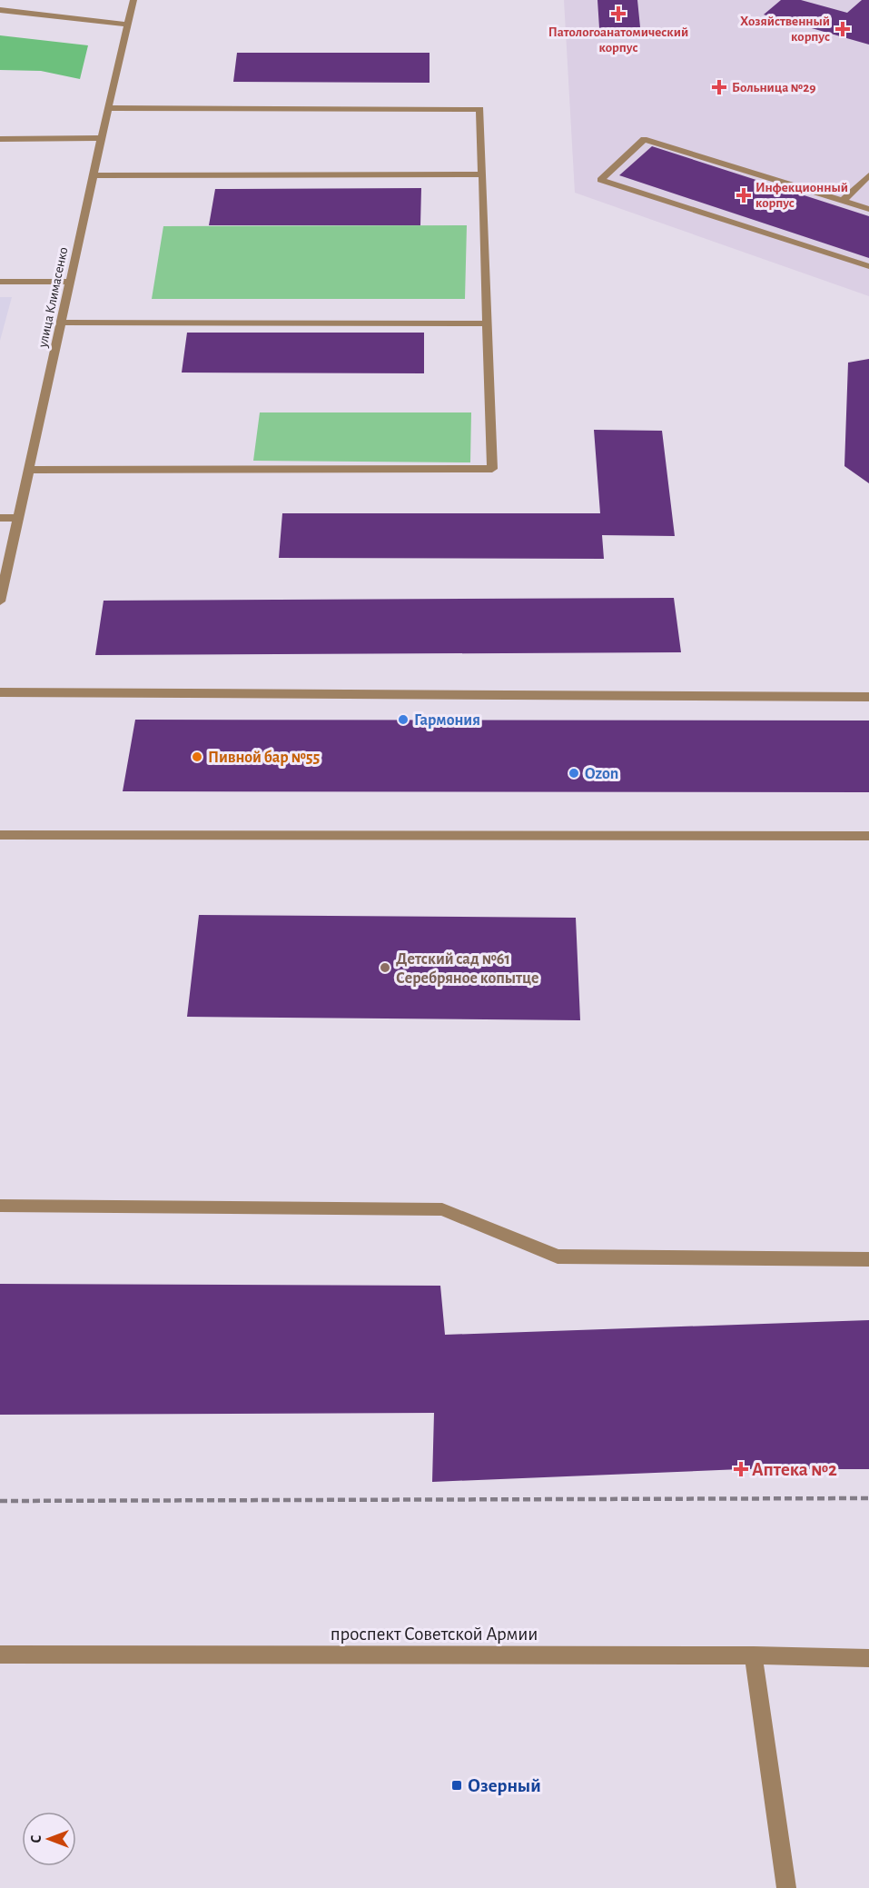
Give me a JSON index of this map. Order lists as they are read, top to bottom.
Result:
{
  "streets": {
    "street": ["улица Климасенко", "проспект Советской Армии"]
  },
  "places": {
    "health": [
      "Патологоанатомический корпус",
      "Хозяйственный корпус",
      "Больница №29",
      "Инфекционный корпус",
      "Аптека №2"
    ],
    "other": [
      "Гармония",
      "Пивной бар №55",
      "Ozon",
      "Детский сад №61 Серебряное копытце"
    ],
    "transit": ["Озерный"]
  },
  "north": "left"
}
